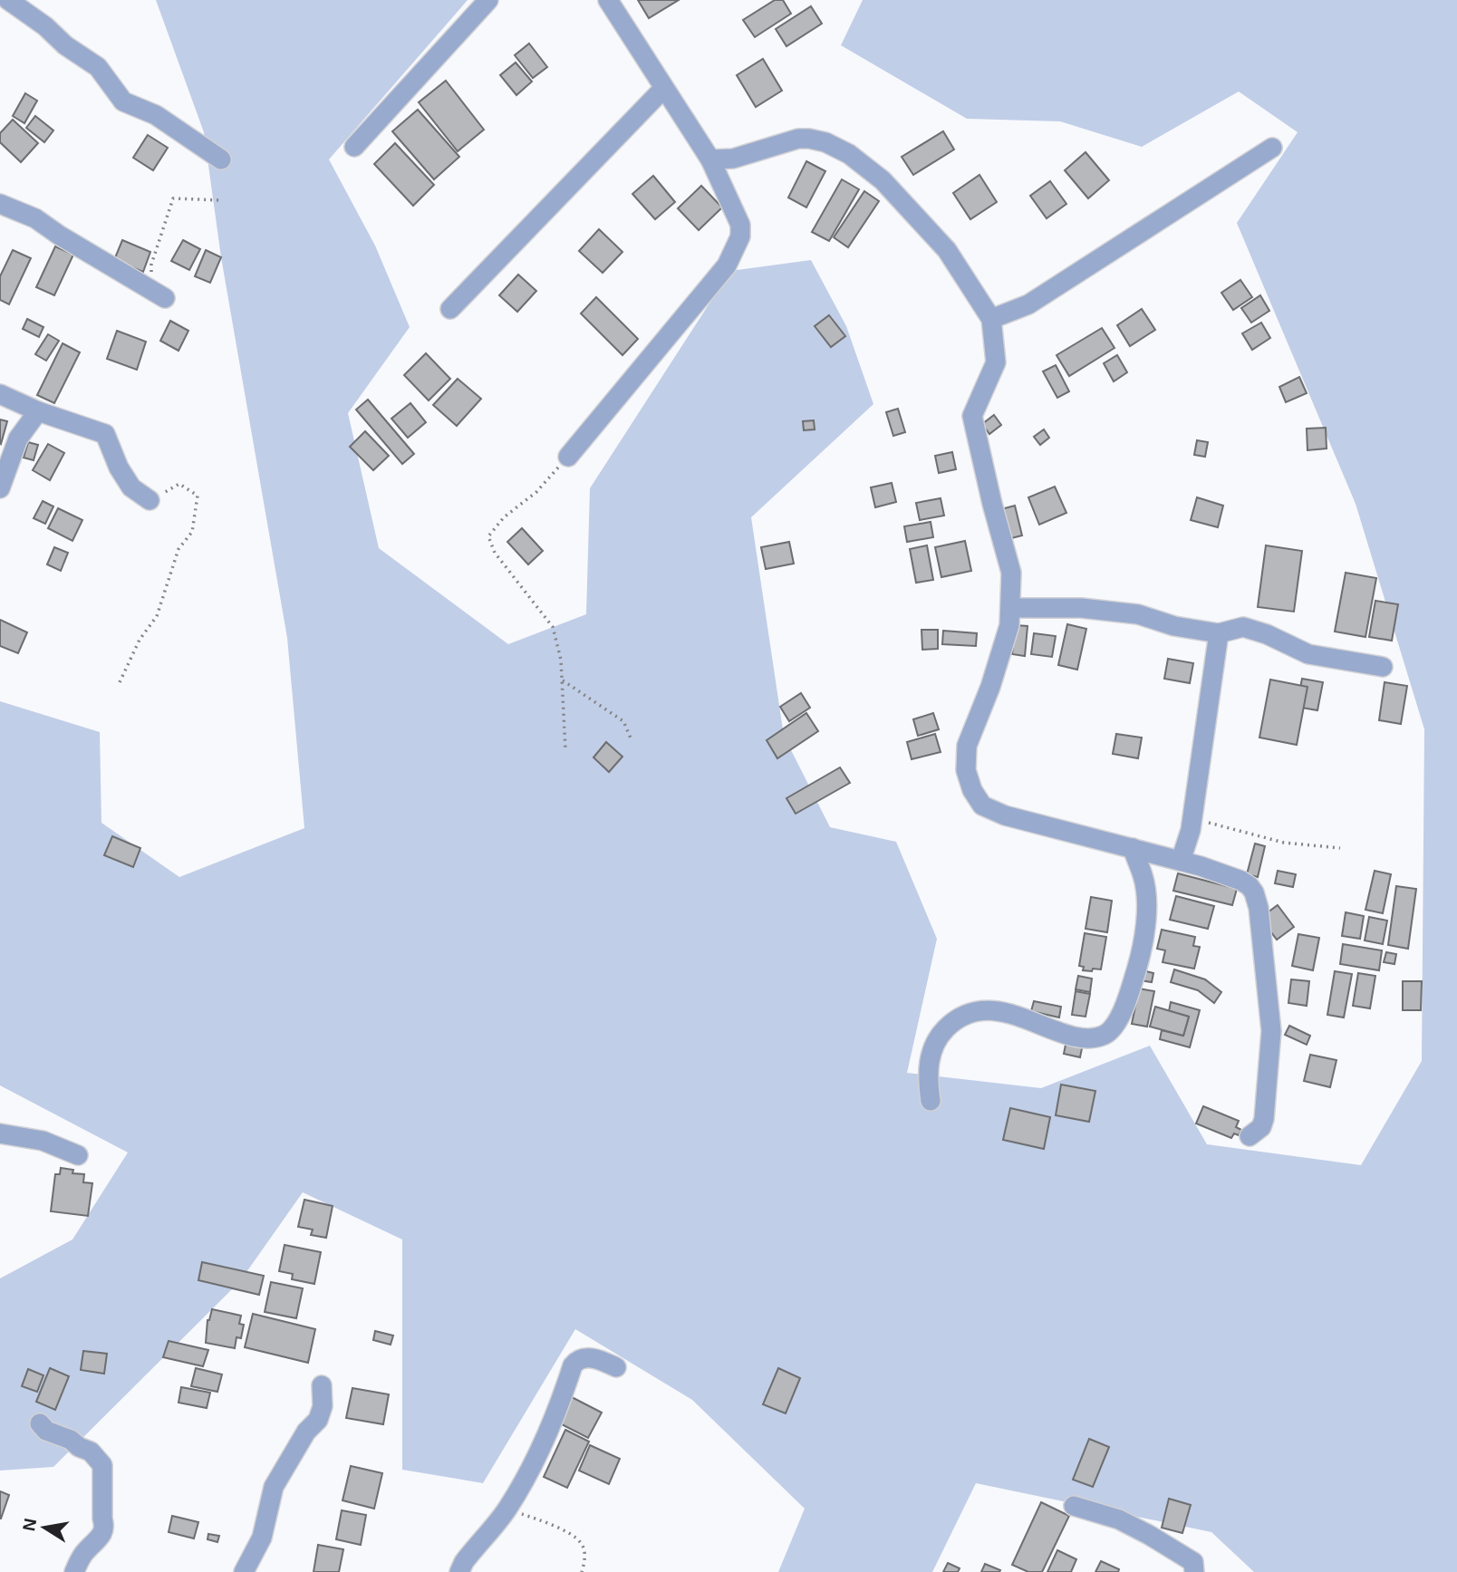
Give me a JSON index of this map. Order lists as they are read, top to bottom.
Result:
{
  "north": "left"
}
